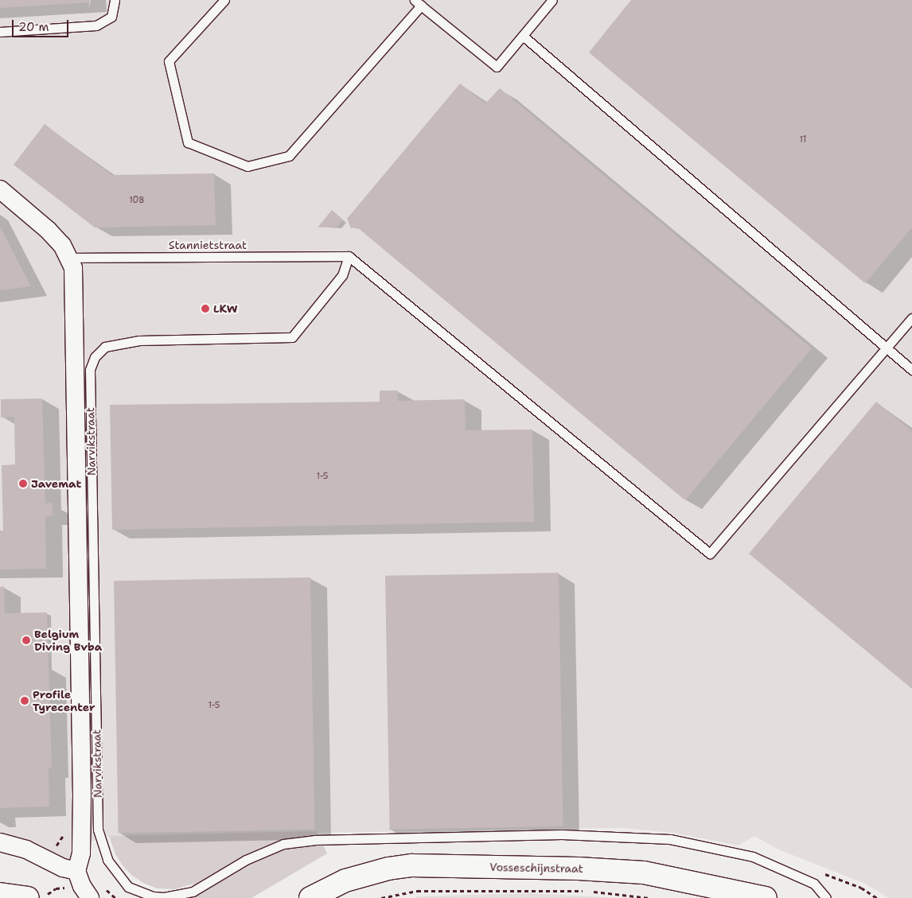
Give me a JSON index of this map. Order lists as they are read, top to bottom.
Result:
{
  "streets": {
    "street": ["Narvikstraat", "Vosseschijnstraat"],
    "lane": ["Stannietstraat"]
  },
  "crossings": [
    ["Stannietstraat", "Narvikstraat"]
  ],
  "places": [
    "LKW",
    "Javemat",
    "Belgium Diving Bvba",
    "Profile Tyrecenter"
  ],
  "house_numbers": [
    "11",
    "108",
    "1-5",
    "1-5"
  ],
  "scale_bar": "20 m"
}
